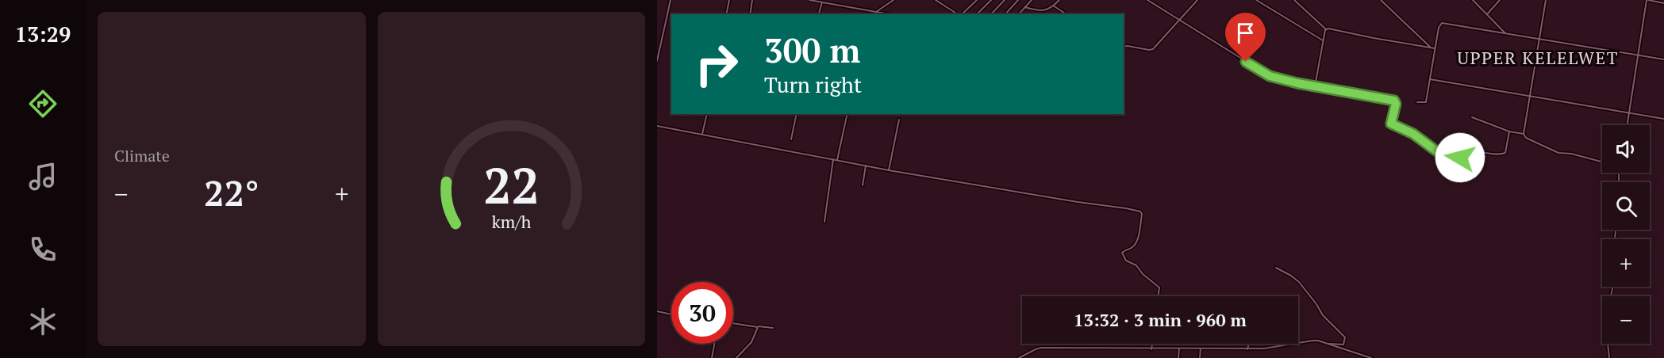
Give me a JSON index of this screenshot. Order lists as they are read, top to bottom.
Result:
{
  "districts": ["UPPER KELELWET"],
  "page": {
    "tabs": "13:29",
    "tile": "Climate",
    "turn": ["300 m", "Turn right"],
    "map_buttons": ["+", "−"],
    "heat": ["−", "22°", "+"],
    "limit": "30",
    "trip": "13:32 · 3 min · 960 m",
    "gauge": ["22", "km/h"]
  }
}
